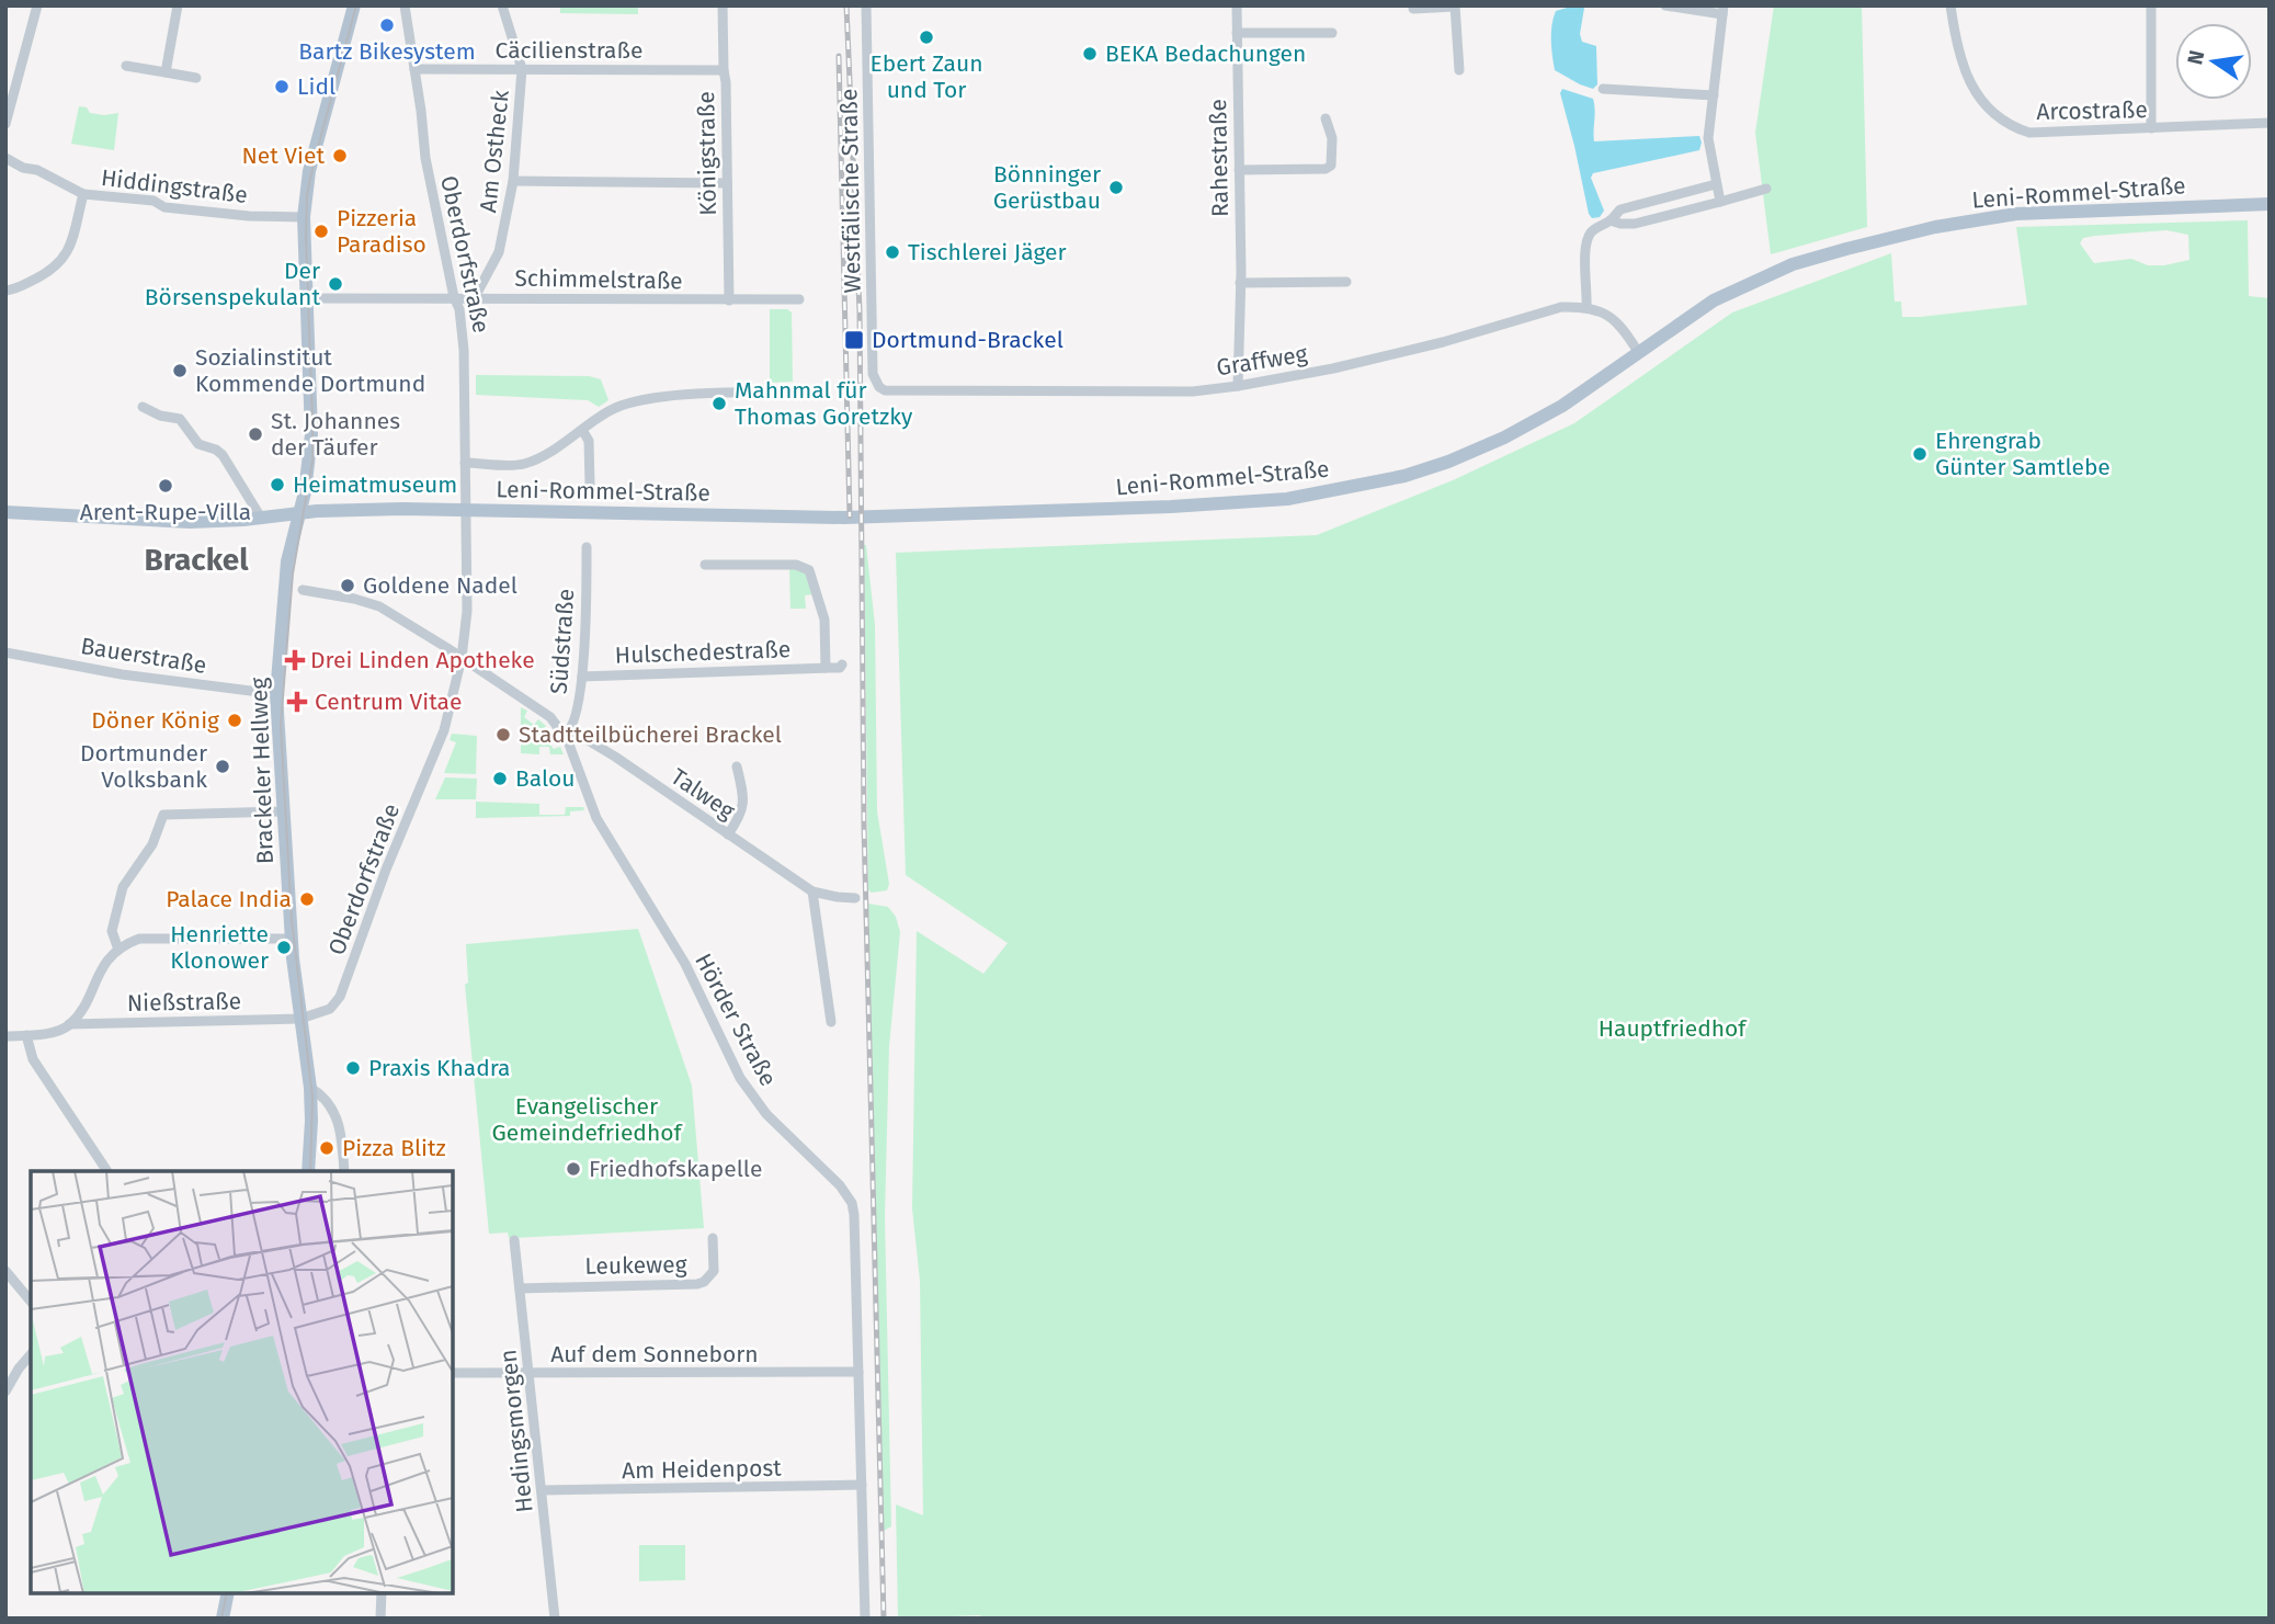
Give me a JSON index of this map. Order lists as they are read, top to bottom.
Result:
{
  "streets": {
    "main road": ["Leni-Rommel-Straße", "Brackeler Hellweg"],
    "street": [
      "Cäcilienstraße",
      "Arcostraße",
      "Am Ostheck",
      "Königstraße",
      "Rahestraße",
      "Hiddingstraße",
      "Westfälische Straße",
      "Oberdorfstraße",
      "Schimmelstraße",
      "Graffweg",
      "Südstraße",
      "Hulschedestraße",
      "Bauerstraße",
      "Talweg",
      "Nießstraße",
      "Hörder Straße",
      "Leukeweg",
      "Auf dem Sonneborn",
      "Hedingsmorgen",
      "Am Heidenpost"
    ]
  },
  "crossings": [
    ["Cäcilienstraße", "Am Ostheck"],
    ["Cäcilienstraße", "Königstraße"],
    ["Cäcilienstraße", "Oberdorfstraße"],
    ["Am Ostheck", "Schimmelstraße"],
    ["Königstraße", "Schimmelstraße"],
    ["Rahestraße", "Graffweg"],
    ["Hiddingstraße", "Brackeler Hellweg"],
    ["Westfälische Straße", "Graffweg"],
    ["Leni-Rommel-Straße", "Oberdorfstraße"],
    ["Leni-Rommel-Straße", "Brackeler Hellweg"],
    ["Oberdorfstraße", "Schimmelstraße"],
    ["Oberdorfstraße", "Brackeler Hellweg"],
    ["Oberdorfstraße", "Nießstraße"],
    ["Oberdorfstraße", "Hörder Straße"],
    ["Schimmelstraße", "Brackeler Hellweg"],
    ["Südstraße", "Hulschedestraße"],
    ["Südstraße", "Talweg"],
    ["Südstraße", "Hörder Straße"],
    ["Bauerstraße", "Brackeler Hellweg"],
    ["Brackeler Hellweg", "Nießstraße"],
    ["Talweg", "Hörder Straße"],
    ["Hörder Straße", "Auf dem Sonneborn"],
    ["Hörder Straße", "Am Heidenpost"],
    ["Leukeweg", "Hedingsmorgen"],
    ["Auf dem Sonneborn", "Hedingsmorgen"],
    ["Hedingsmorgen", "Am Heidenpost"]
  ],
  "districts": ["Brackel"],
  "parks": ["Hauptfriedhof", "Evangelischer Gemeindefriedhof"],
  "places": {
    "other": [
      "Bartz Bikesystem",
      "Ebert Zaun und Tor",
      "BEKA Bedachungen",
      "Lidl",
      "Net Viet",
      "Bönninger Gerüstbau",
      "Pizzeria Paradiso",
      "Tischlerei Jäger",
      "Der Börsenspekulant",
      "Sozialinstitut Kommende Dortmund",
      "Mahnmal für Thomas Goretzky",
      "St. Johannes der Täufer",
      "Ehrengrab Günter Samtlebe",
      "Heimatmuseum",
      "Arent-Rupe-Villa",
      "Goldene Nadel",
      "Döner König",
      "Stadtteilbücherei Brackel",
      "Dortmunder Volksbank",
      "Balou",
      "Palace India",
      "Henriette Klonower",
      "Praxis Khadra",
      "Pizza Blitz",
      "Friedhofskapelle"
    ],
    "transit": ["Dortmund-Brackel"],
    "health": ["Drei Linden Apotheke", "Centrum Vitae"]
  },
  "north": "left"
}
